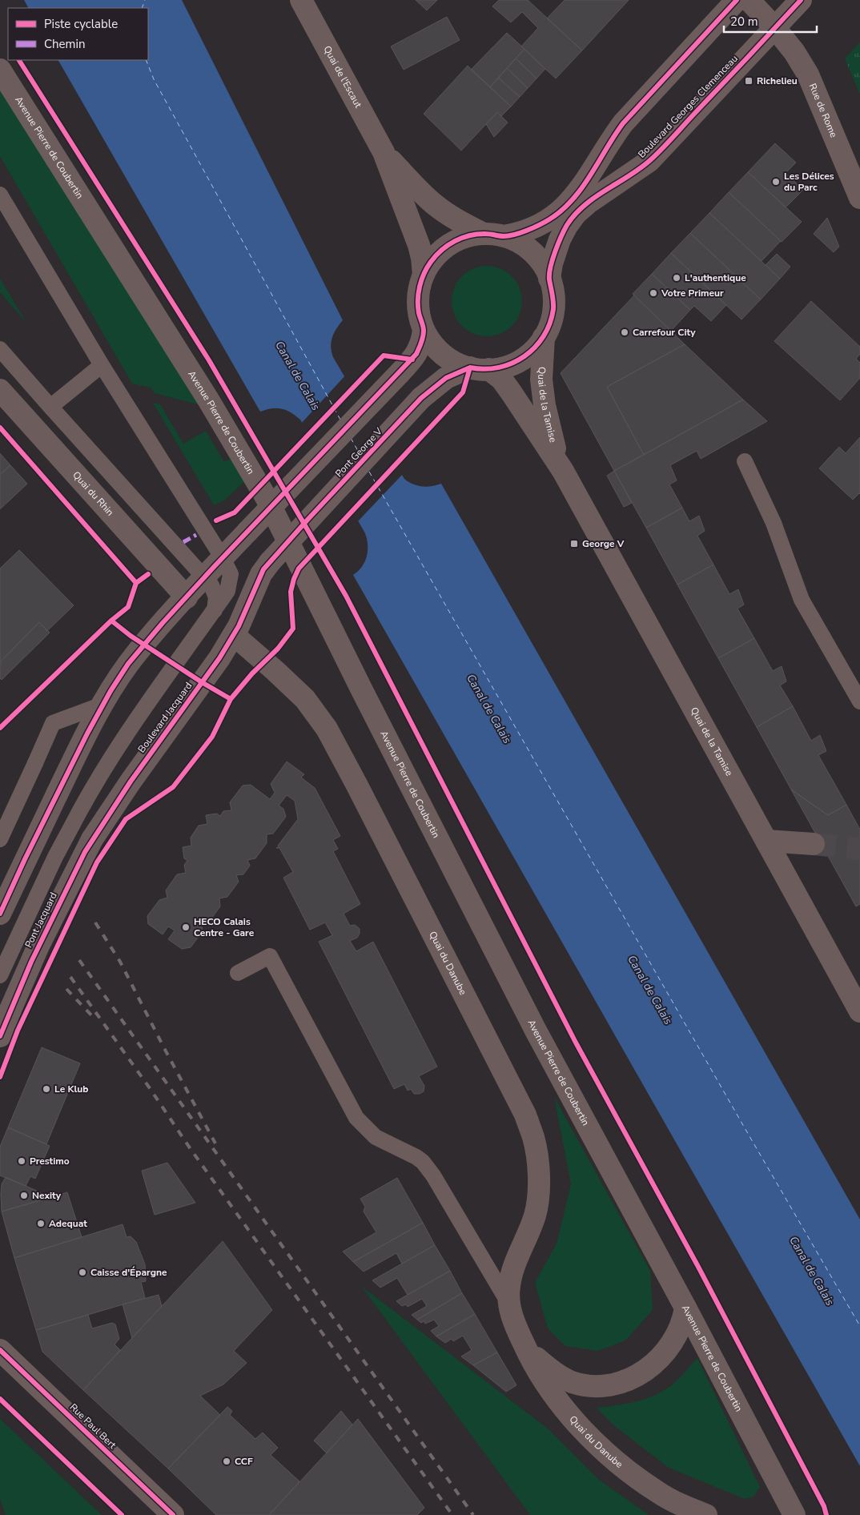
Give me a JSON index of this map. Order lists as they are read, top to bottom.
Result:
{
  "streets": {
    "street": [
      "Quai de l'Escaut",
      "Boulevard Georges Clemenceau",
      "Rue de Rome",
      "Avenue Pierre de Coubertin",
      "Quai de la Tamise",
      "Pont George V",
      "Quai du Rhin",
      "Boulevard Jacquard",
      "Pont Jacquard",
      "Quai du Danube",
      "Rue Paul Bert"
    ]
  },
  "crossings": [
    ["Quai de l'Escaut", "Boulevard Georges Clemenceau"],
    ["Quai de l'Escaut", "Quai de la Tamise"],
    ["Quai de l'Escaut", "Pont George V"],
    ["Boulevard Georges Clemenceau", "Rue de Rome"],
    ["Boulevard Georges Clemenceau", "Quai de la Tamise"],
    ["Boulevard Georges Clemenceau", "Pont George V"],
    ["Avenue Pierre de Coubertin", "Quai du Danube"],
    ["Quai de la Tamise", "Pont George V"],
    ["Pont George V", "Boulevard Jacquard"],
    ["Boulevard Jacquard", "Pont Jacquard"],
    ["Boulevard Jacquard", "Quai du Danube"]
  ],
  "water": ["Canal de Calais"],
  "places": {
    "transit": ["Richelieu", "George V"],
    "other": [
      "Les Délices du Parc",
      "L'authentique",
      "Votre Primeur",
      "Carrefour City",
      "HECO Calais Centre - Gare",
      "Le Klub",
      "Prestimo",
      "Nexity",
      "Adequat",
      "Caisse d'Épargne",
      "CCF"
    ]
  },
  "legend": ["Piste cyclable", "Chemin"],
  "scale_bar": "20 m"
}
